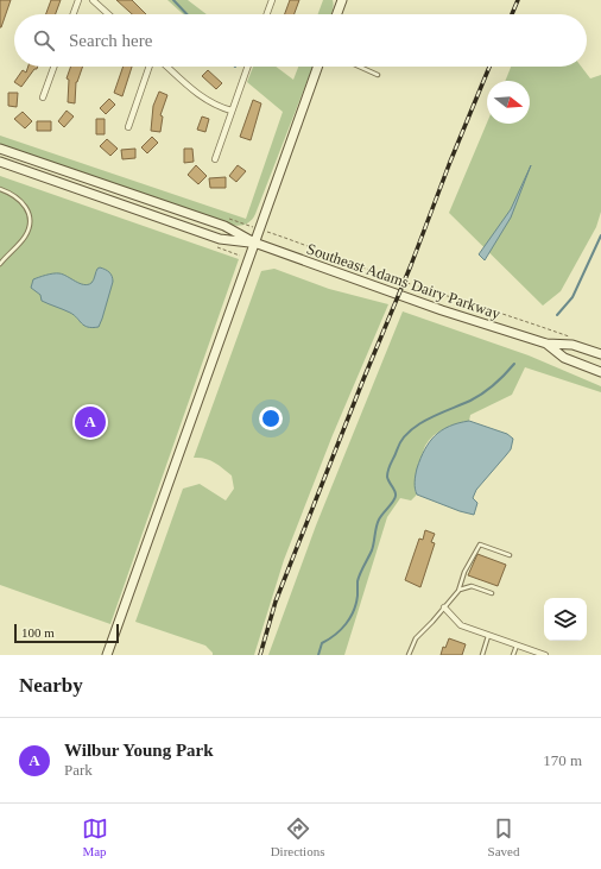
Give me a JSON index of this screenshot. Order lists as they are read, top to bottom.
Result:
{
  "streets": {
    "main road": ["Southeast Adams Dairy Parkway"]
  },
  "scale_bar": "100 m",
  "north": "right",
  "page": {
    "search": "Search here",
    "pins": "A",
    "scale": "100 m",
    "heading": "Nearby",
    "list": [
      {
        "mark": "A",
        "name": "Wilbur Young Park",
        "note": "Park",
        "value": "170 m"
      }
    ],
    "nav": ["Map", "Directions", "Saved"]
  }
}
